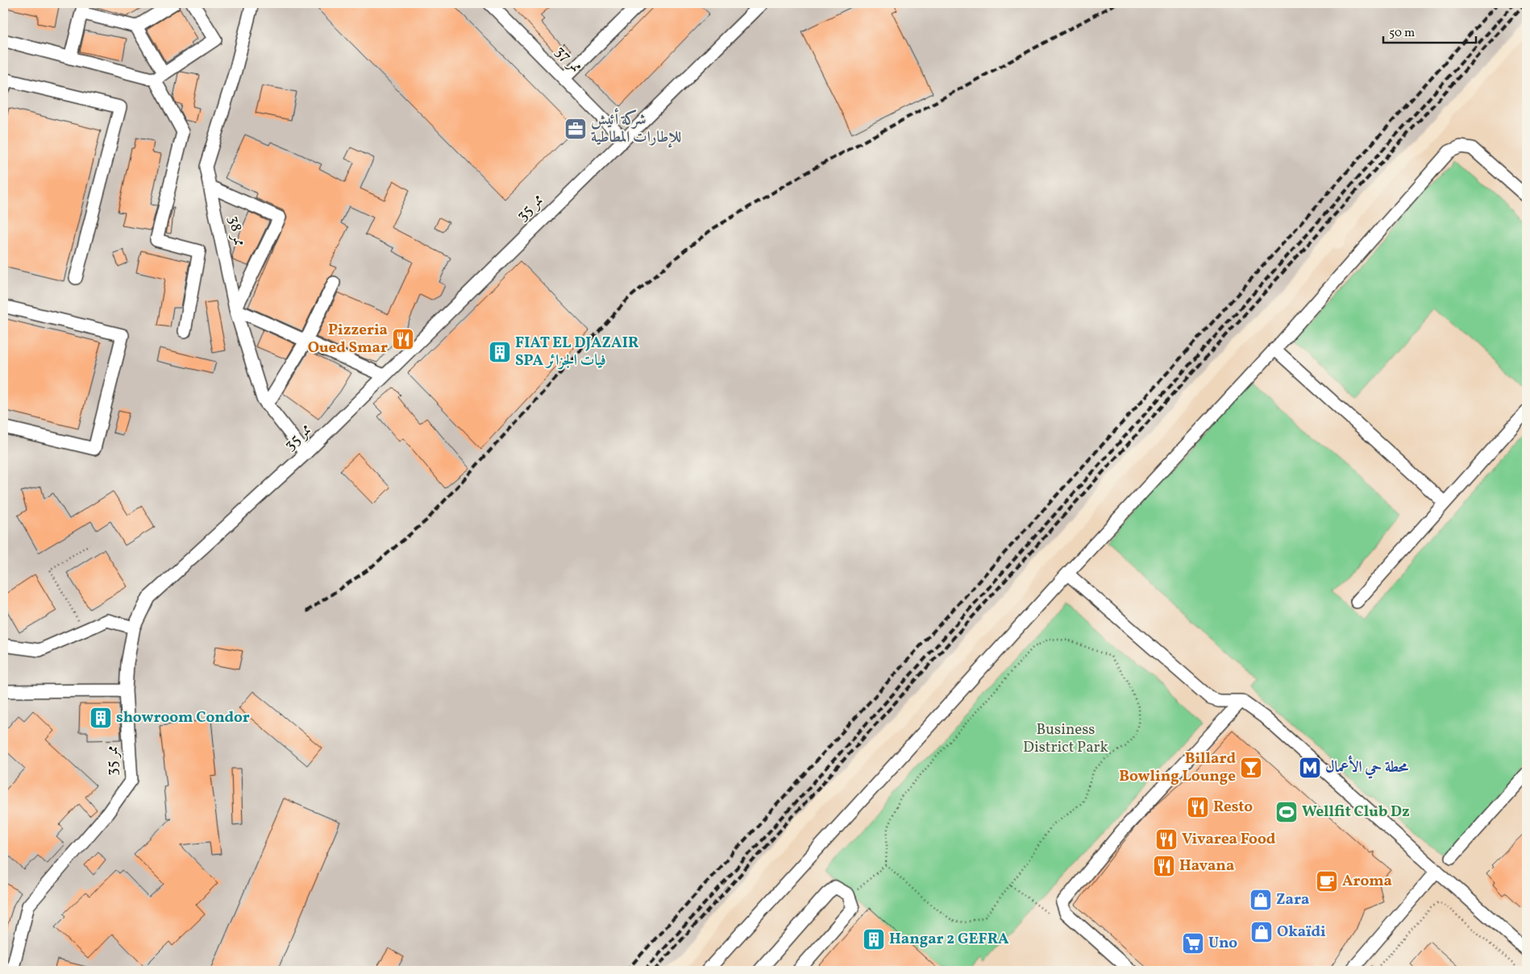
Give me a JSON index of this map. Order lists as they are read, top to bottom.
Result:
{
  "streets": {
    "street": ["ممر 37", "ممر 35", "ممر 38"]
  },
  "crossings": [
    ["ممر 37", "ممر 35"],
    ["ممر 35", "ممر 38"]
  ],
  "parks": ["Business District Park"],
  "places": {
    "office": ["شركة أئيش للإطارات المطاطية"],
    "restaurant": [
      "Pizzeria Oued Smar",
      "Resto",
      "Vivarea Food",
      "Havana"
    ],
    "building": ["FIAT EL DJAZAIR SPA فيات الجزائر", "showroom Condor", "Hangar 2 GEFRA"],
    "bar": ["Billard Bowling Lounge"],
    "metro station": ["محطة حي الأعمال"],
    "sports": ["Wellfit Club Dz"],
    "cafe": ["Aroma"],
    "shop": ["Zara", "Okaïdi"],
    "supermarket": ["Uno"]
  },
  "scale_bar": "50 m"
}
